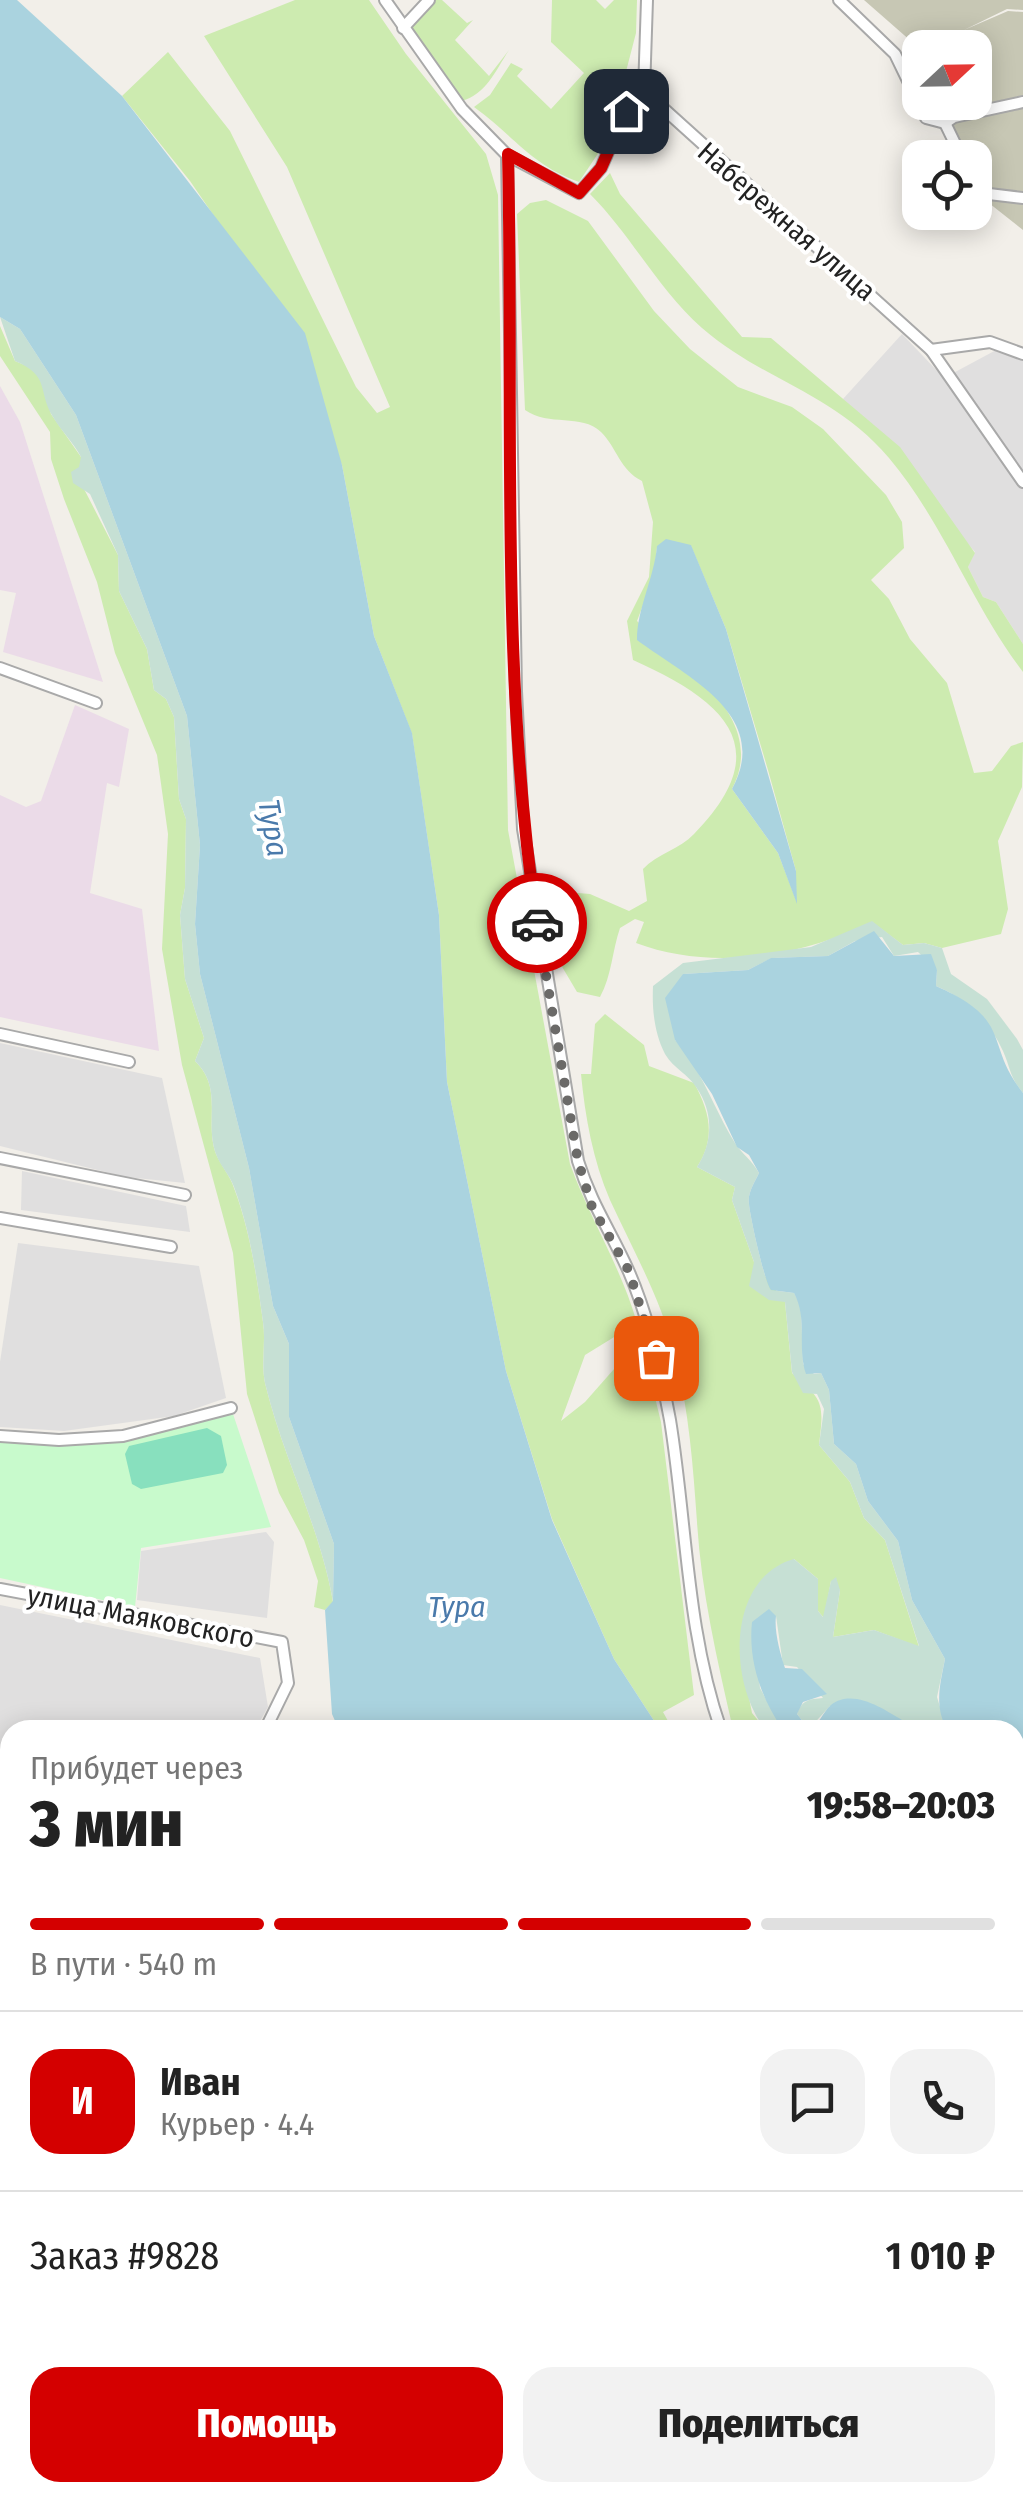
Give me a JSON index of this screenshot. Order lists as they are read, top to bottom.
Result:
{
  "streets": {
    "street": ["Набережная улица", "улица Маяковского"]
  },
  "water": ["Тура"],
  "north": "right",
  "page": {
    "heading": ["3 мин", "Прибудет через", "19:58–20:03"],
    "panel": [
      "Иван",
      "Курьер · 4.4",
      "Заказ #9828",
      "1 010 ₽"
    ],
    "bar": "В пути · 540 m",
    "round": "И",
    "buttons": ["Помощь", "Поделиться"]
  }
}
